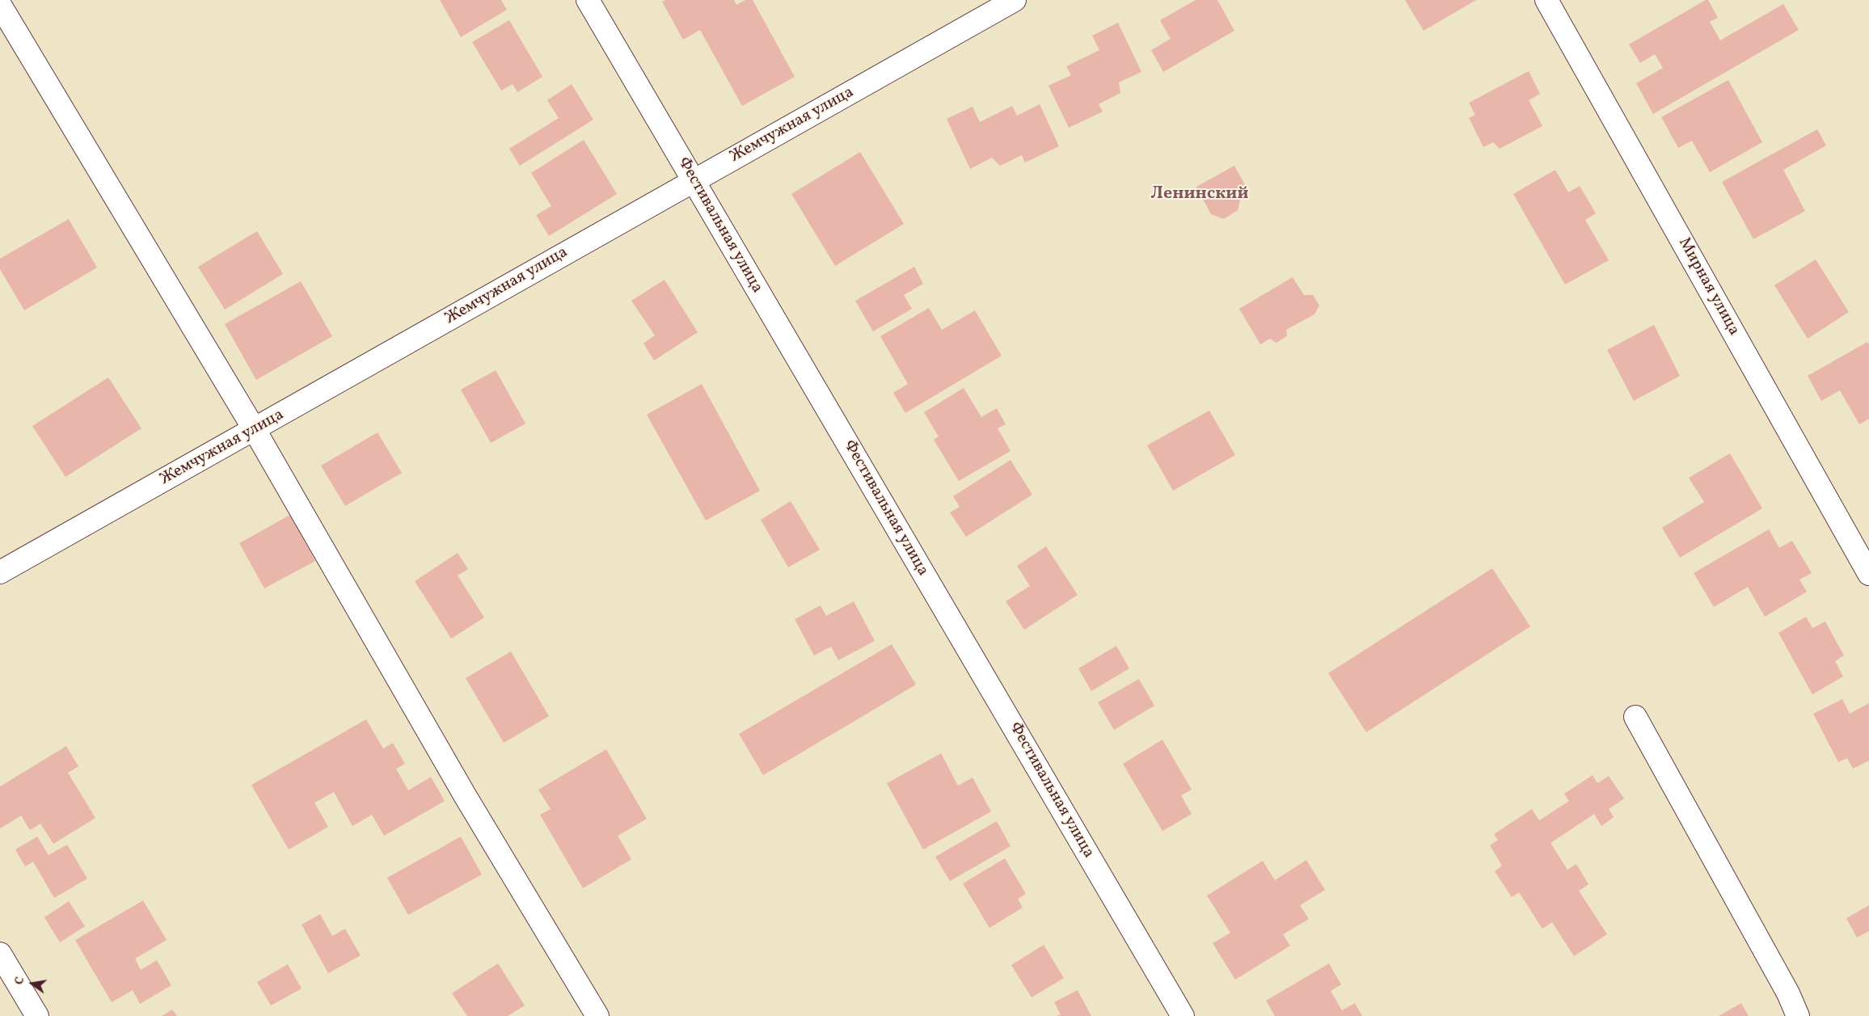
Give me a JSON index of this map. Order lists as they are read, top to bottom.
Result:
{
  "streets": {
    "street": ["Жемчужная улица", "Фестивальная улица", "Мирная улица"]
  },
  "crossings": [
    ["Жемчужная улица", "Фестивальная улица"]
  ],
  "districts": ["Ленинский"],
  "north": "left"
}
